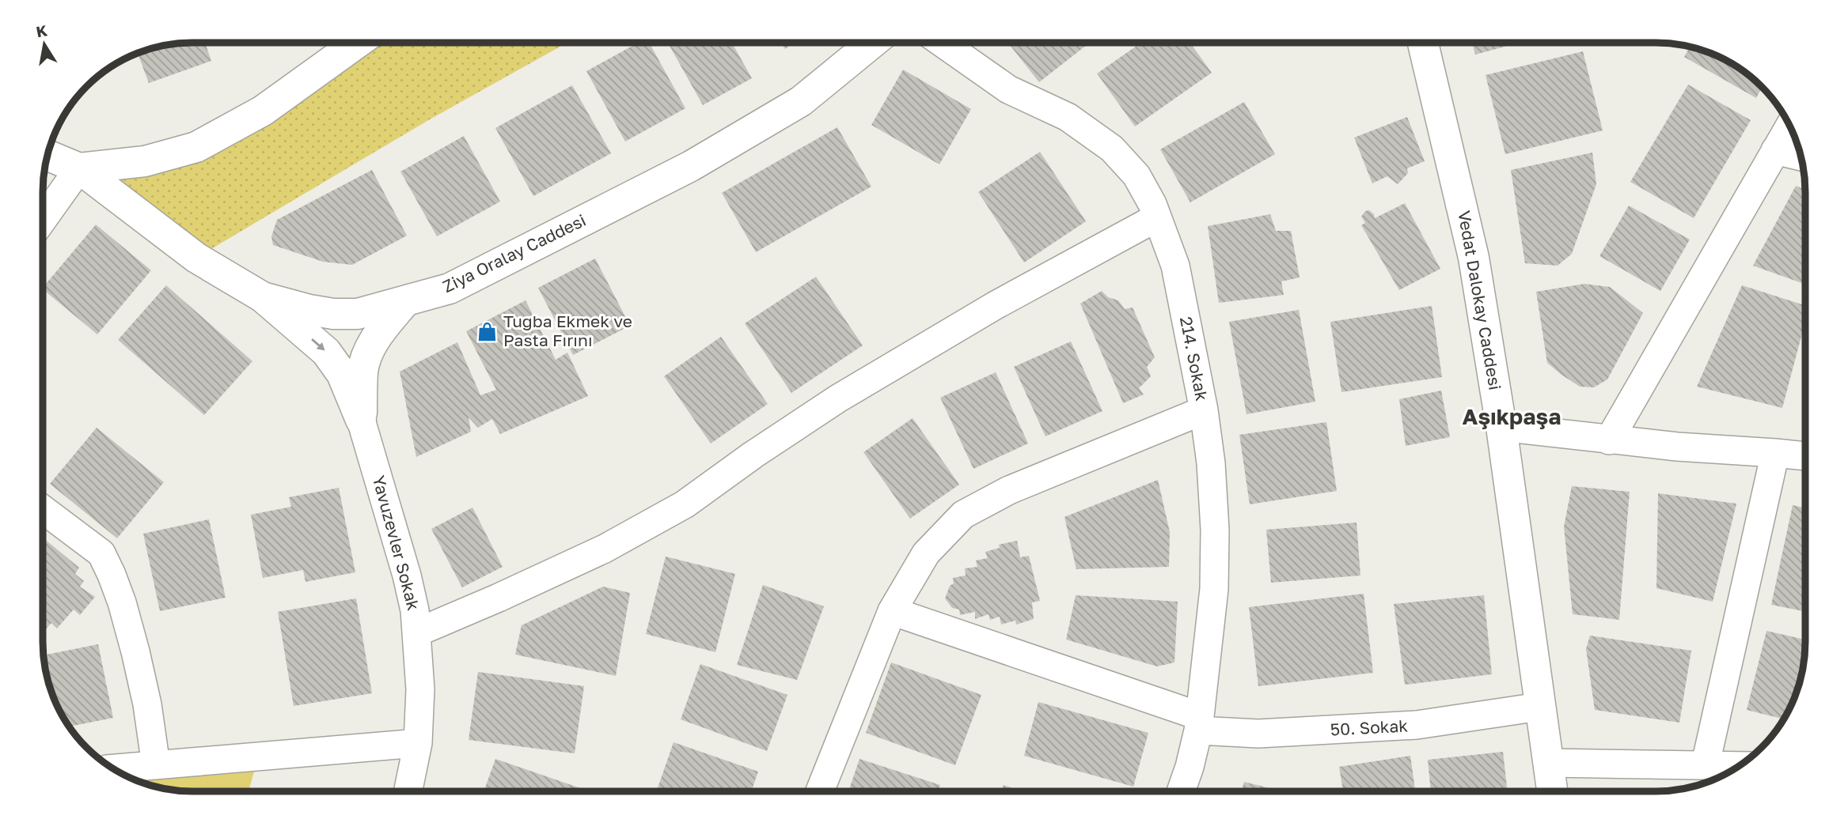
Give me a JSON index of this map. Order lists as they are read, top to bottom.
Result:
{
  "streets": {
    "street": [
      "Ziya Oralay Caddesi",
      "Vedat Dalokay Caddesi",
      "214. Sokak",
      "Yavuzevler Sokak",
      "50. Sokak"
    ]
  },
  "crossings": [
    ["Vedat Dalokay Caddesi", "50. Sokak"],
    ["214. Sokak", "50. Sokak"]
  ],
  "districts": ["Aşıkpaşa"],
  "places": {
    "shop": ["Tuğba Ekmek ve Pasta Fırını"]
  },
  "north": "top"
}
